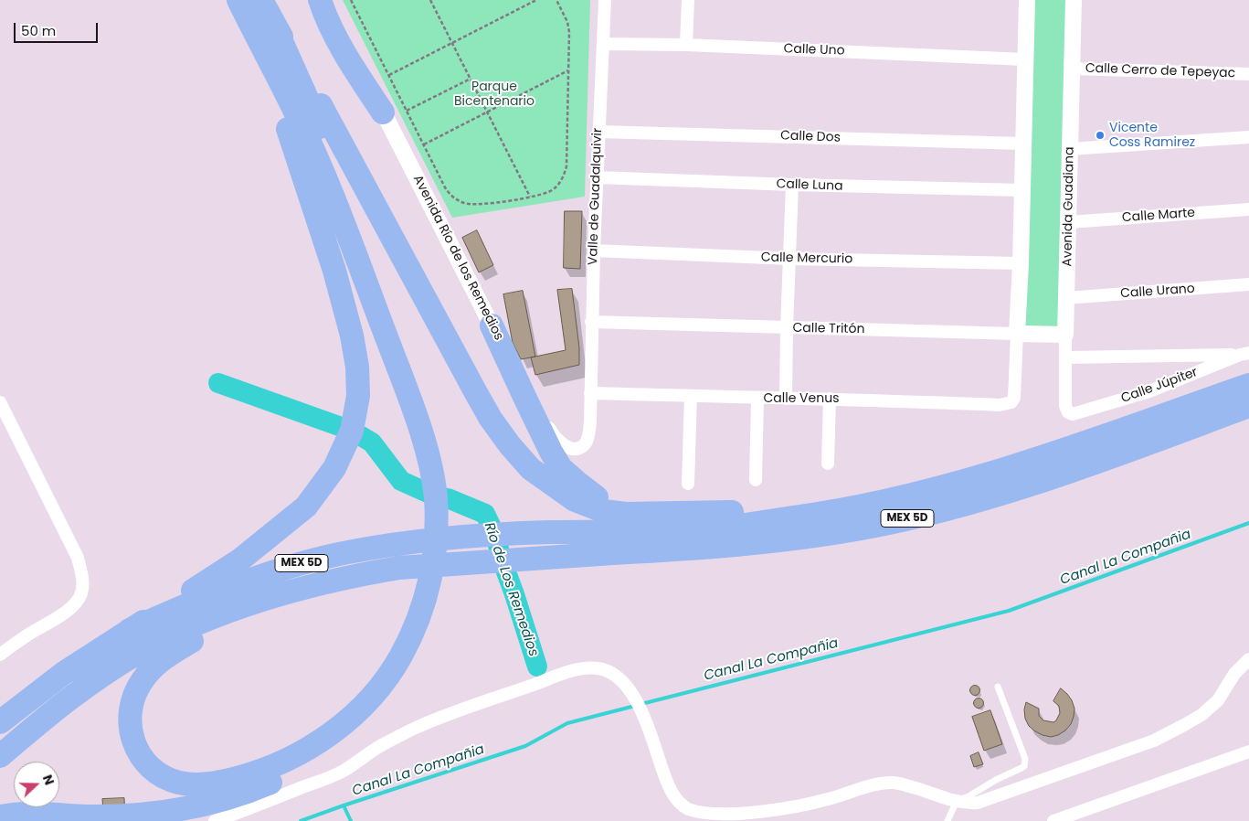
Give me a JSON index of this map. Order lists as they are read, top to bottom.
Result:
{
  "streets": {
    "highway": ["MEX 5D"],
    "street": [
      "Calle Uno",
      "Calle Cerro de Tepeyac",
      "Calle Dos",
      "Calle Luna",
      "Valle de Guadalquivir",
      "Avenida Guadiana",
      "Calle Marte",
      "Avenida Río de los Remedios",
      "Calle Mercurio",
      "Calle Urano",
      "Calle Tritón",
      "Calle Júpiter",
      "Calle Venus"
    ]
  },
  "crossings": [
    ["Calle Uno", "Valle de Guadalquivir"],
    ["Calle Cerro de Tepeyac", "Avenida Guadiana"],
    ["Calle Dos", "Valle de Guadalquivir"],
    ["Calle Luna", "Valle de Guadalquivir"],
    ["Valle de Guadalquivir", "Avenida Río de los Remedios"],
    ["Valle de Guadalquivir", "Calle Mercurio"],
    ["Valle de Guadalquivir", "Calle Tritón"],
    ["Valle de Guadalquivir", "Calle Venus"],
    ["Avenida Guadiana", "Calle Marte"],
    ["Avenida Guadiana", "Calle Urano"],
    ["Avenida Guadiana", "Calle Tritón"],
    ["Avenida Guadiana", "Calle Júpiter"],
    ["Avenida Río de los Remedios", "Calle Venus"],
    ["Calle Tritón", "Calle Venus"]
  ],
  "water": ["Canal La Compañia", "Río de Los Remedios"],
  "parks": ["Parque Bicentenario"],
  "places": ["Vicente Coss Ramirez"],
  "scale_bar": "50 m",
  "north": "right"
}
